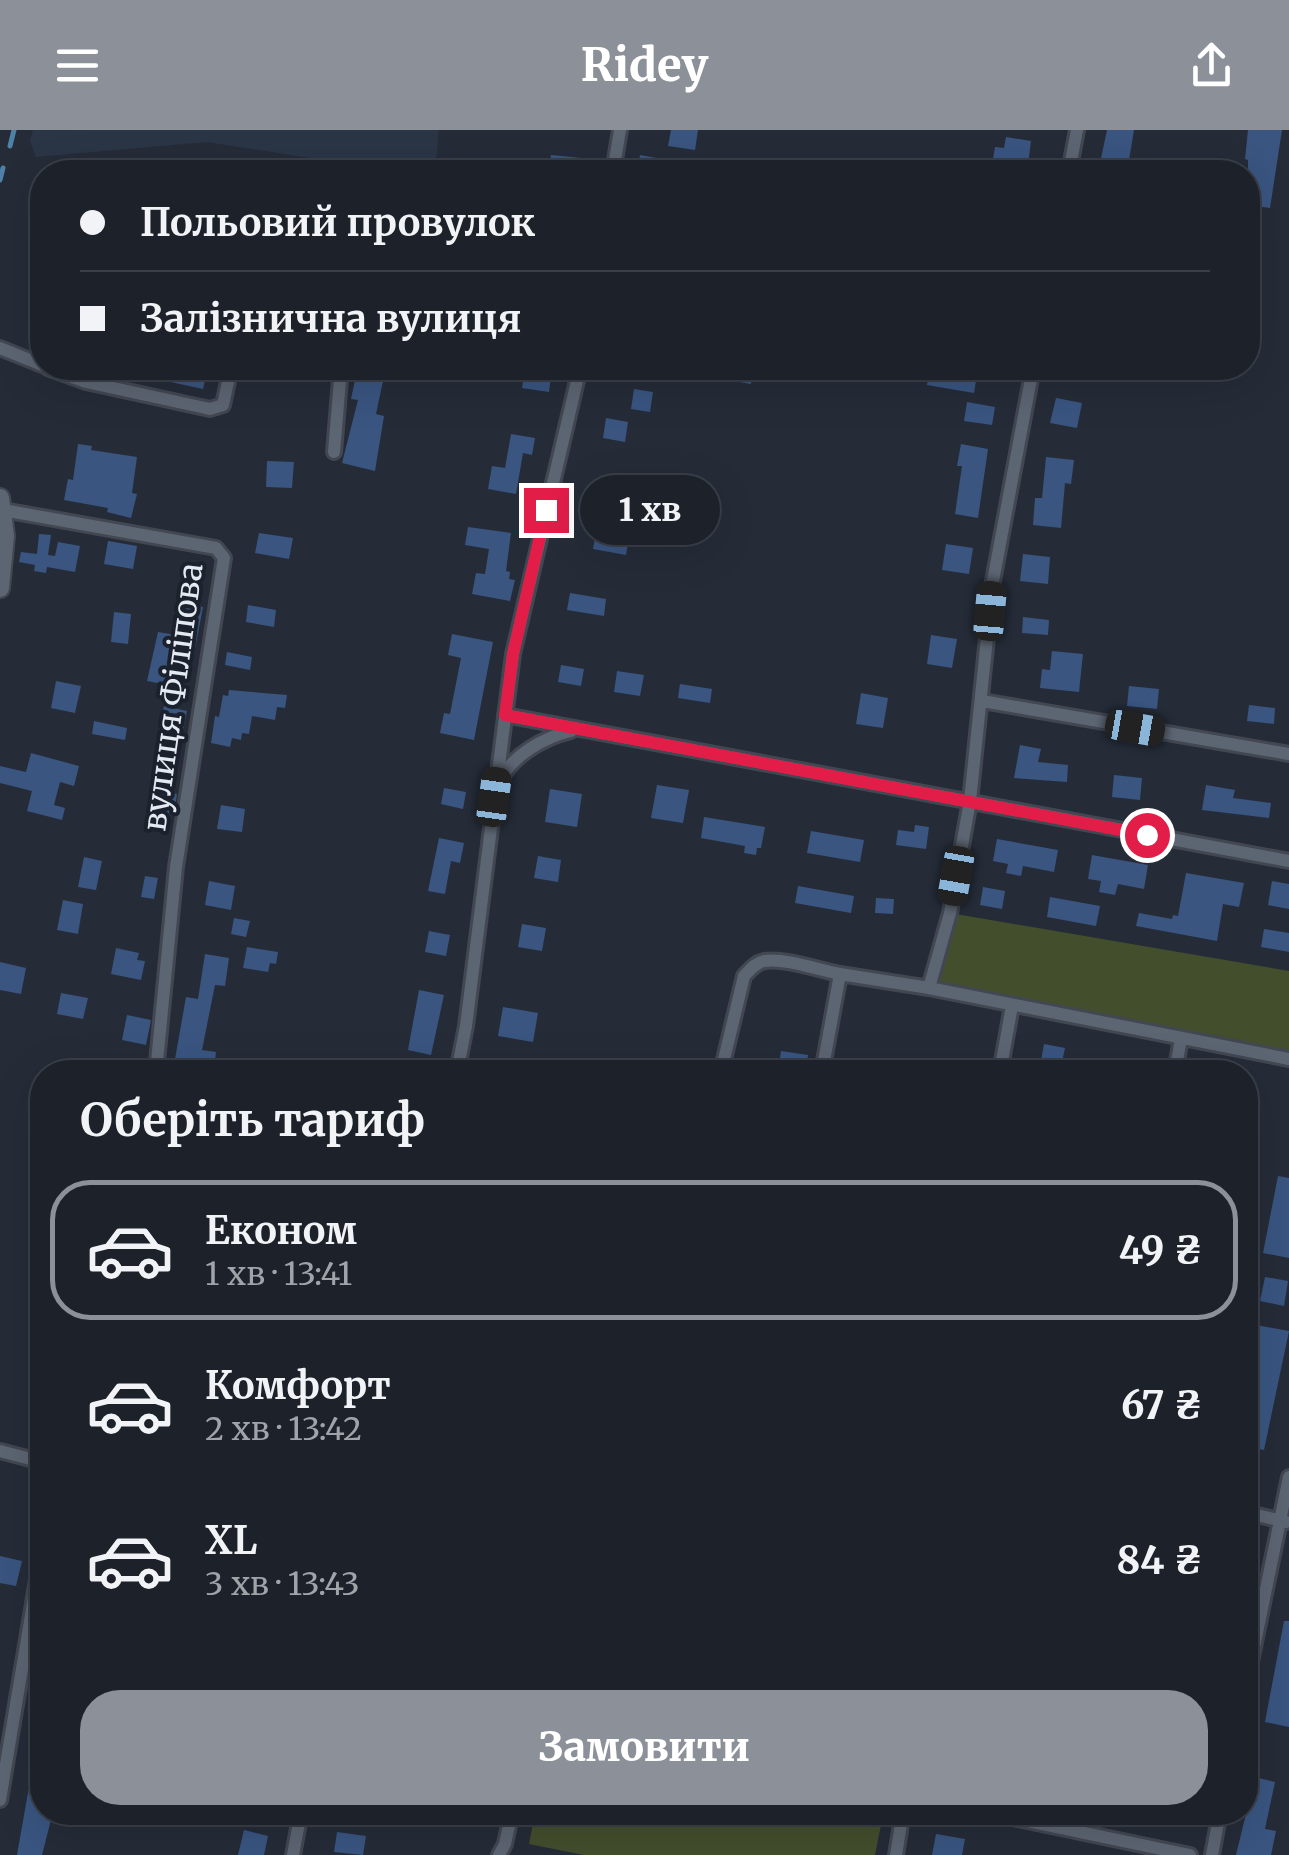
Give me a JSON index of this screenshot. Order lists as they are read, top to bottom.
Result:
{
  "streets": {
    "street": ["вулиця Філіпова"]
  },
  "page": {
    "header": "Ridey",
    "banner": ["Польовий провулок", "Залізнична вулиця"],
    "bubble": "1 хв",
    "heading": "Оберіть тариф",
    "list": [
      {
        "name": "Економ",
        "note": "1 хв · 13:41",
        "value": "49 ₴"
      },
      {
        "name": "Комфорт",
        "note": "2 хв · 13:42",
        "value": "67 ₴"
      },
      {
        "name": "XL",
        "note": "3 хв · 13:43",
        "value": "84 ₴"
      }
    ],
    "buttons": "Замовити"
  }
}
